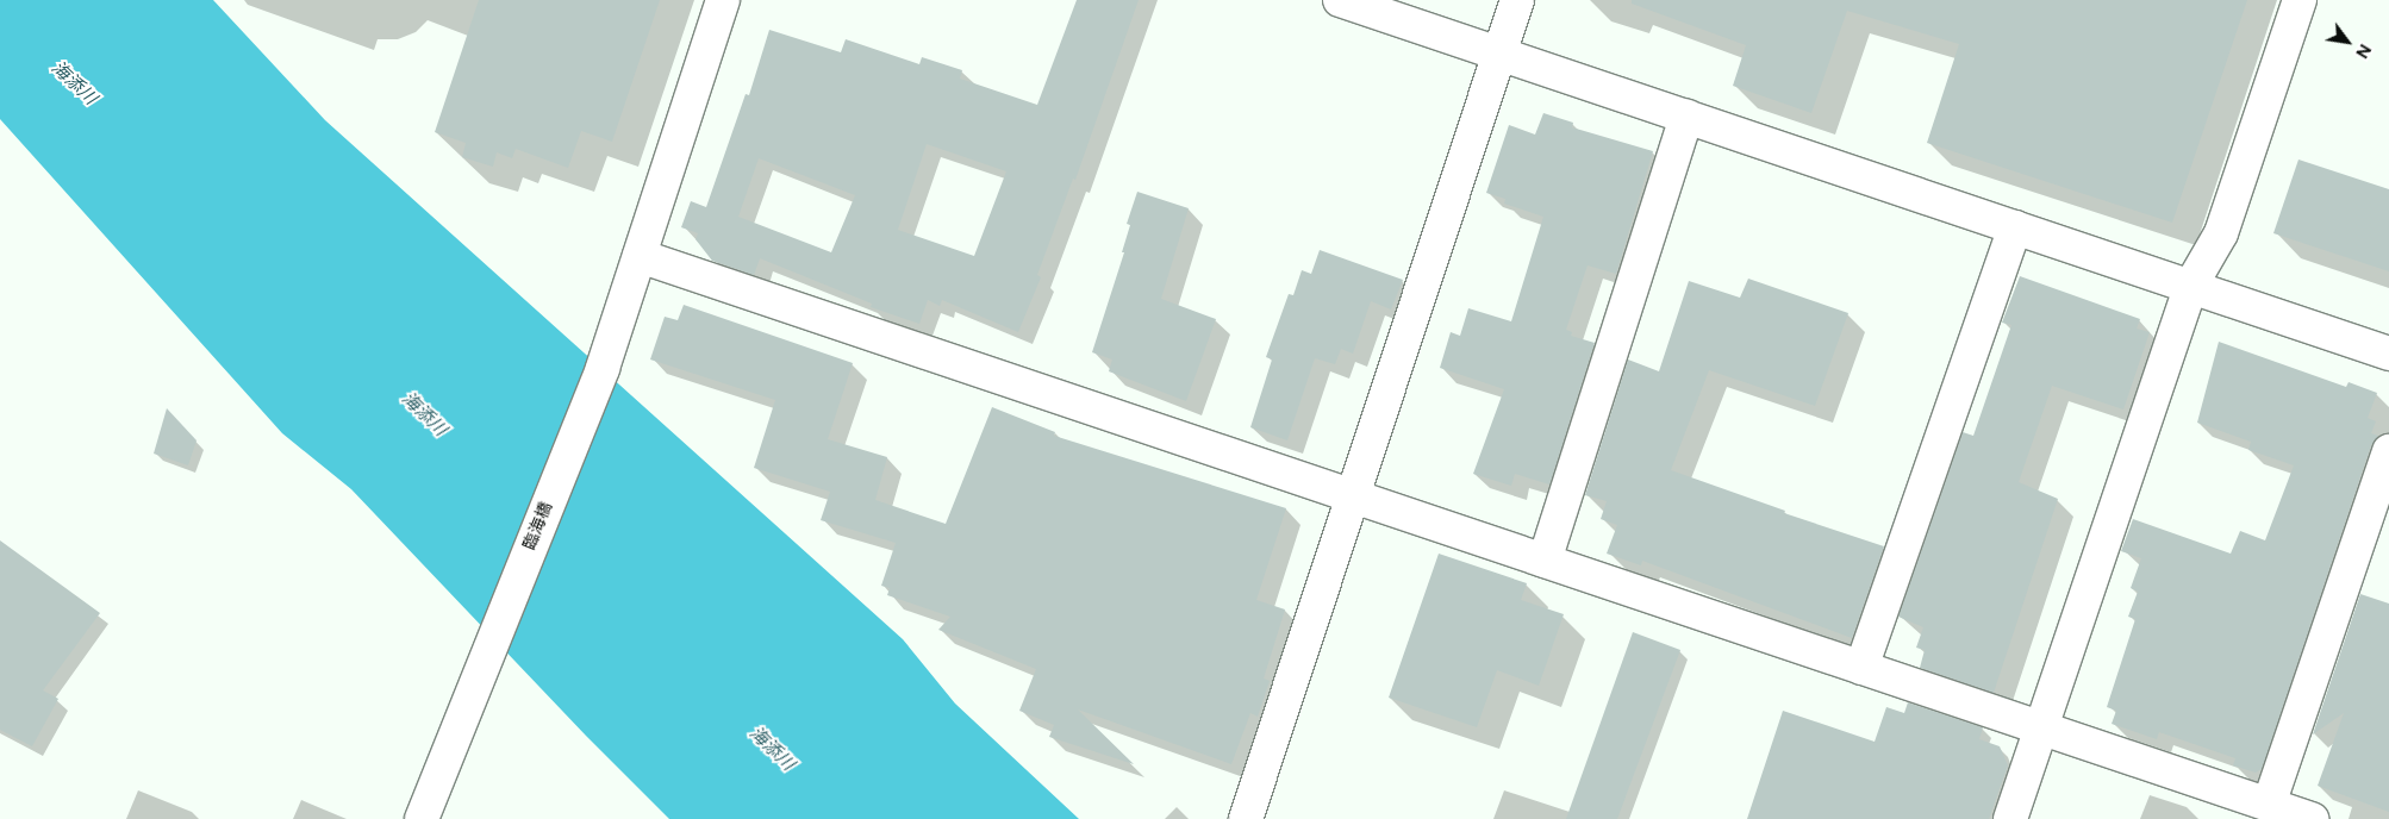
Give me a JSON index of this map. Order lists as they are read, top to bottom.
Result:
{
  "streets": {
    "street": ["臨海橋"]
  },
  "water": ["海添川"],
  "north": "bottom right"
}
